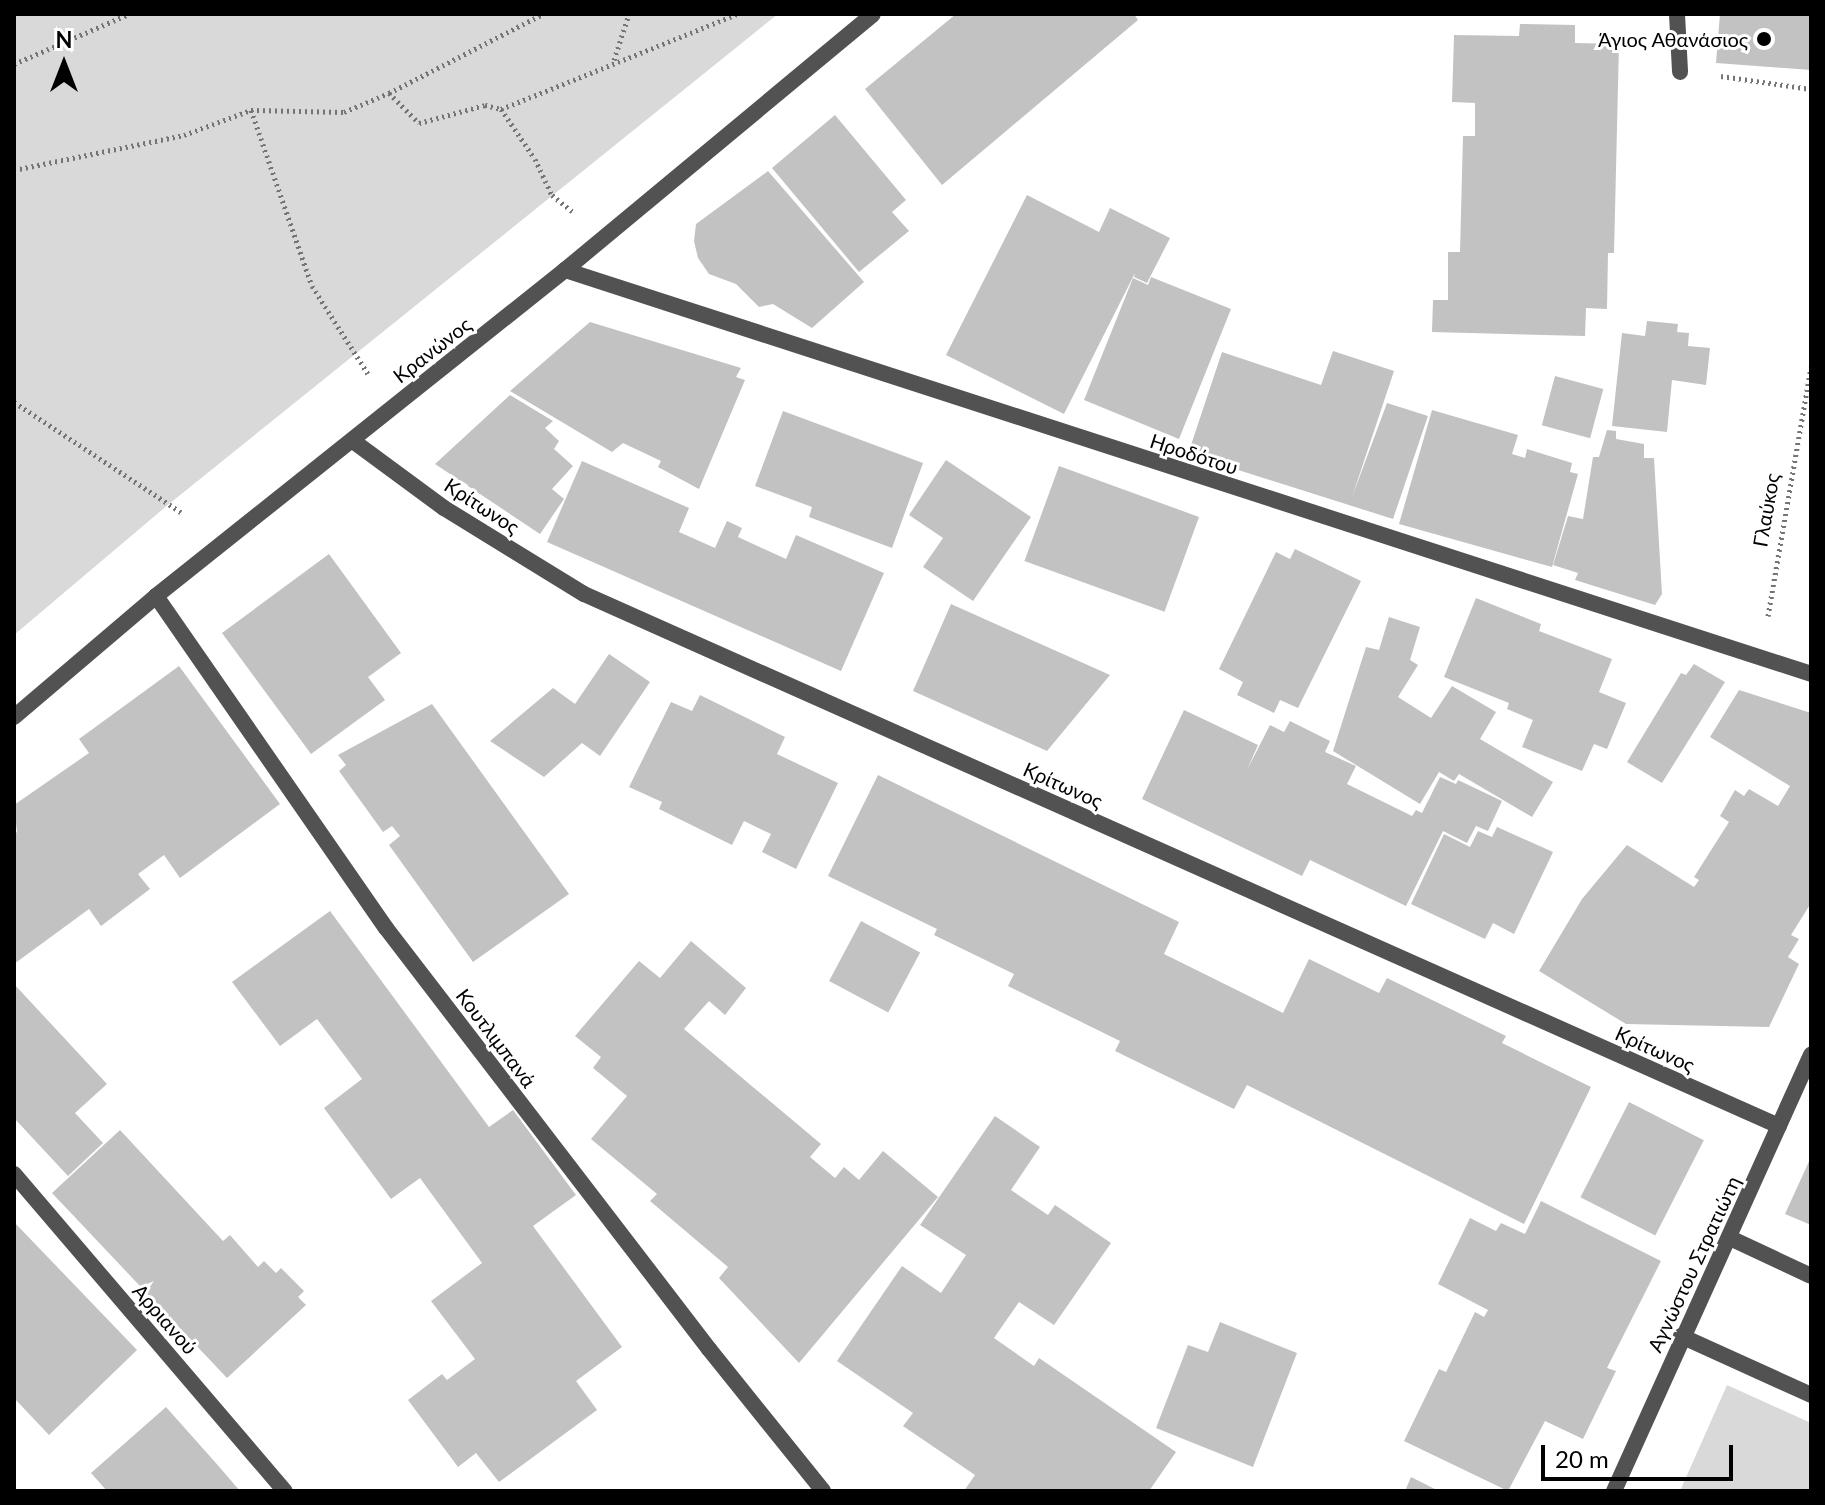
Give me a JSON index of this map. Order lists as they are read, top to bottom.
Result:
{
  "streets": {
    "street": [
      "Κρανώνος",
      "Ηροδότου",
      "Κρίτωνος",
      "Κουτλιμπανά",
      "Αγνώστου Στρατιώτη",
      "Αρριανού"
    ],
    "path": ["Γλαύκος"]
  },
  "crossings": [
    ["Κρανώνος", "Ηροδότου"],
    ["Κρανώνος", "Κρίτωνος"],
    ["Κρανώνος", "Κουτλιμπανά"],
    ["Ηροδότου", "Γλαύκος"],
    ["Κρίτωνος", "Αγνώστου Στρατιώτη"]
  ],
  "places": ["Άγιος Αθανάσιος"],
  "scale_bar": "20 m",
  "north": "top"
}
